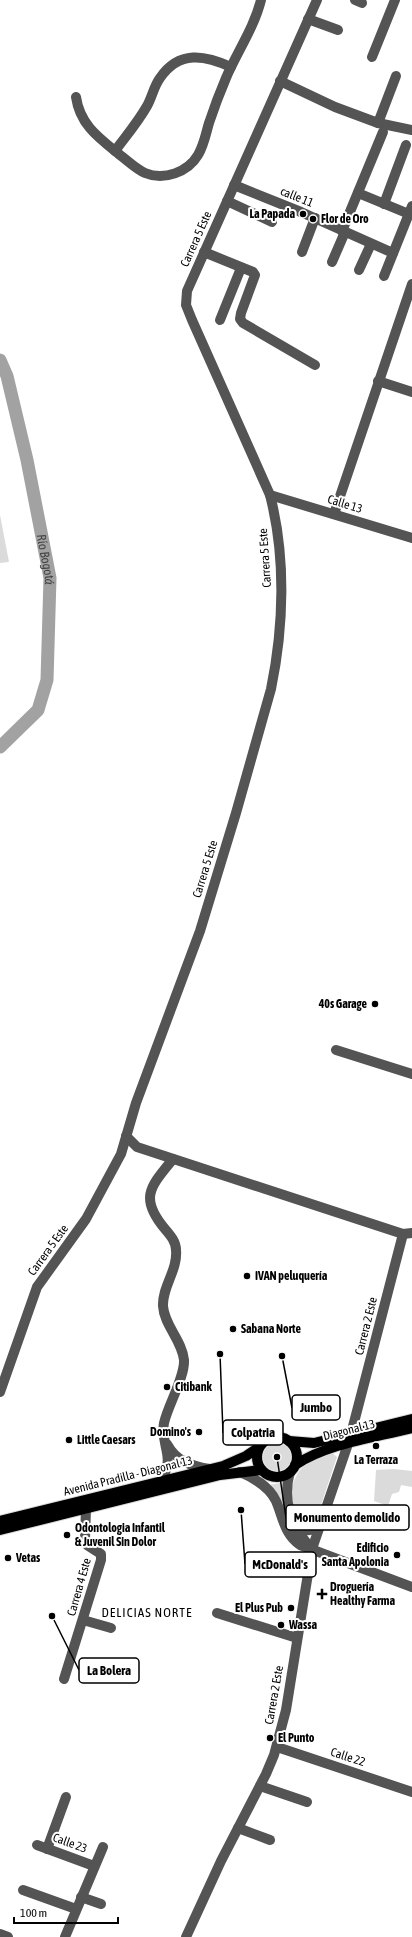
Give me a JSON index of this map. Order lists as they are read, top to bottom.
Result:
{
  "streets": {
    "main road": ["Diagonal 13", "Avenida Pradilla - Diagonal 13"],
    "street": [
      "calle 11",
      "Carrera 5 Este",
      "Calle 13",
      "Carrera 2 Este",
      "Carrera 4 Este",
      "Calle 22",
      "Calle 23"
    ]
  },
  "crossings": [
    ["calle 11", "Carrera 5 Este"],
    ["Carrera 5 Este", "Calle 13"],
    ["Carrera 2 Este", "Diagonal 13"],
    ["Carrera 2 Este", "Calle 22"],
    ["Diagonal 13", "Avenida Pradilla - Diagonal 13"],
    ["Avenida Pradilla - Diagonal 13", "Carrera 4 Este"]
  ],
  "districts": ["DELICIAS NORTE"],
  "water": ["Río Bogotá"],
  "places": {
    "other": [
      "La Papada",
      "Flor de Oro",
      "40s Garage",
      "IVAN peluquería",
      "Sabana Norte",
      "Colpatria",
      "Jumbo",
      "Citibank",
      "Domino's",
      "Little Caesars",
      "La Terraza",
      "Monumento demolido",
      "McDonald's",
      "Odontologia Infantil & Juvenil Sin Dolor",
      "Edificio Santa Apolonia",
      "Vetas",
      "El Plus Pub",
      "La Bolera",
      "Wassa",
      "El Punto"
    ],
    "health": ["Droguería Healthy Farma"]
  },
  "scale_bar": "100 m"
}
